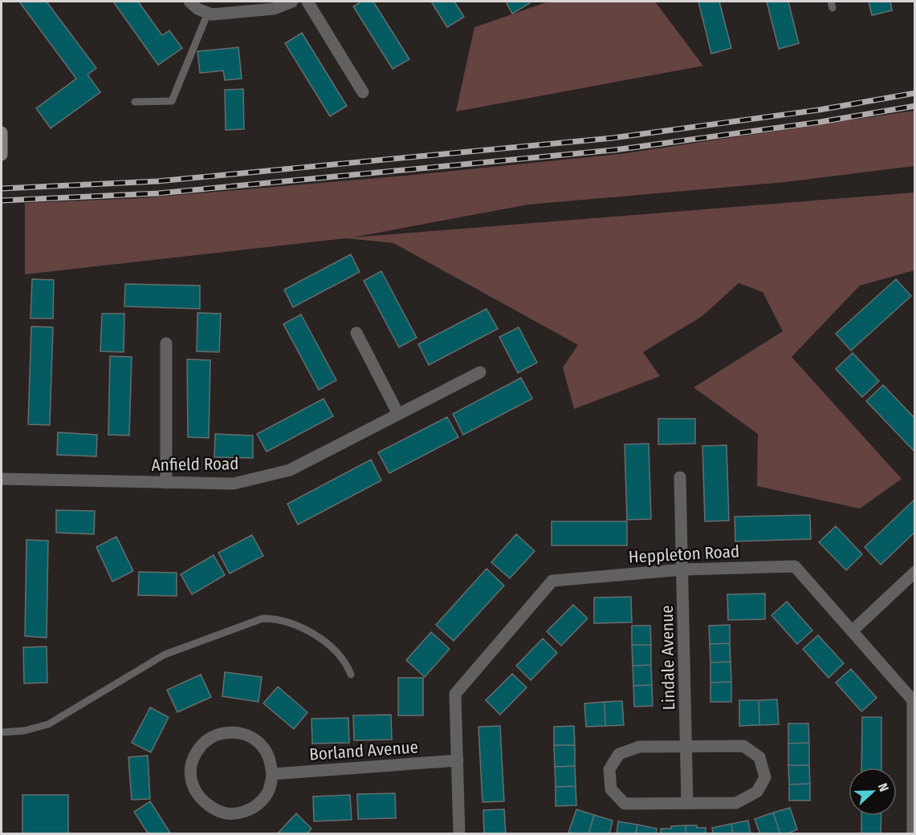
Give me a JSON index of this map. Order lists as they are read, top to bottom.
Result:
{
  "streets": {
    "street": [
      "Anfield Road",
      "Heppleton Road",
      "Lindale Avenue",
      "Borland Avenue"
    ]
  },
  "crossings": [
    ["Heppleton Road", "Lindale Avenue"],
    ["Heppleton Road", "Borland Avenue"]
  ],
  "north": "right"
}
